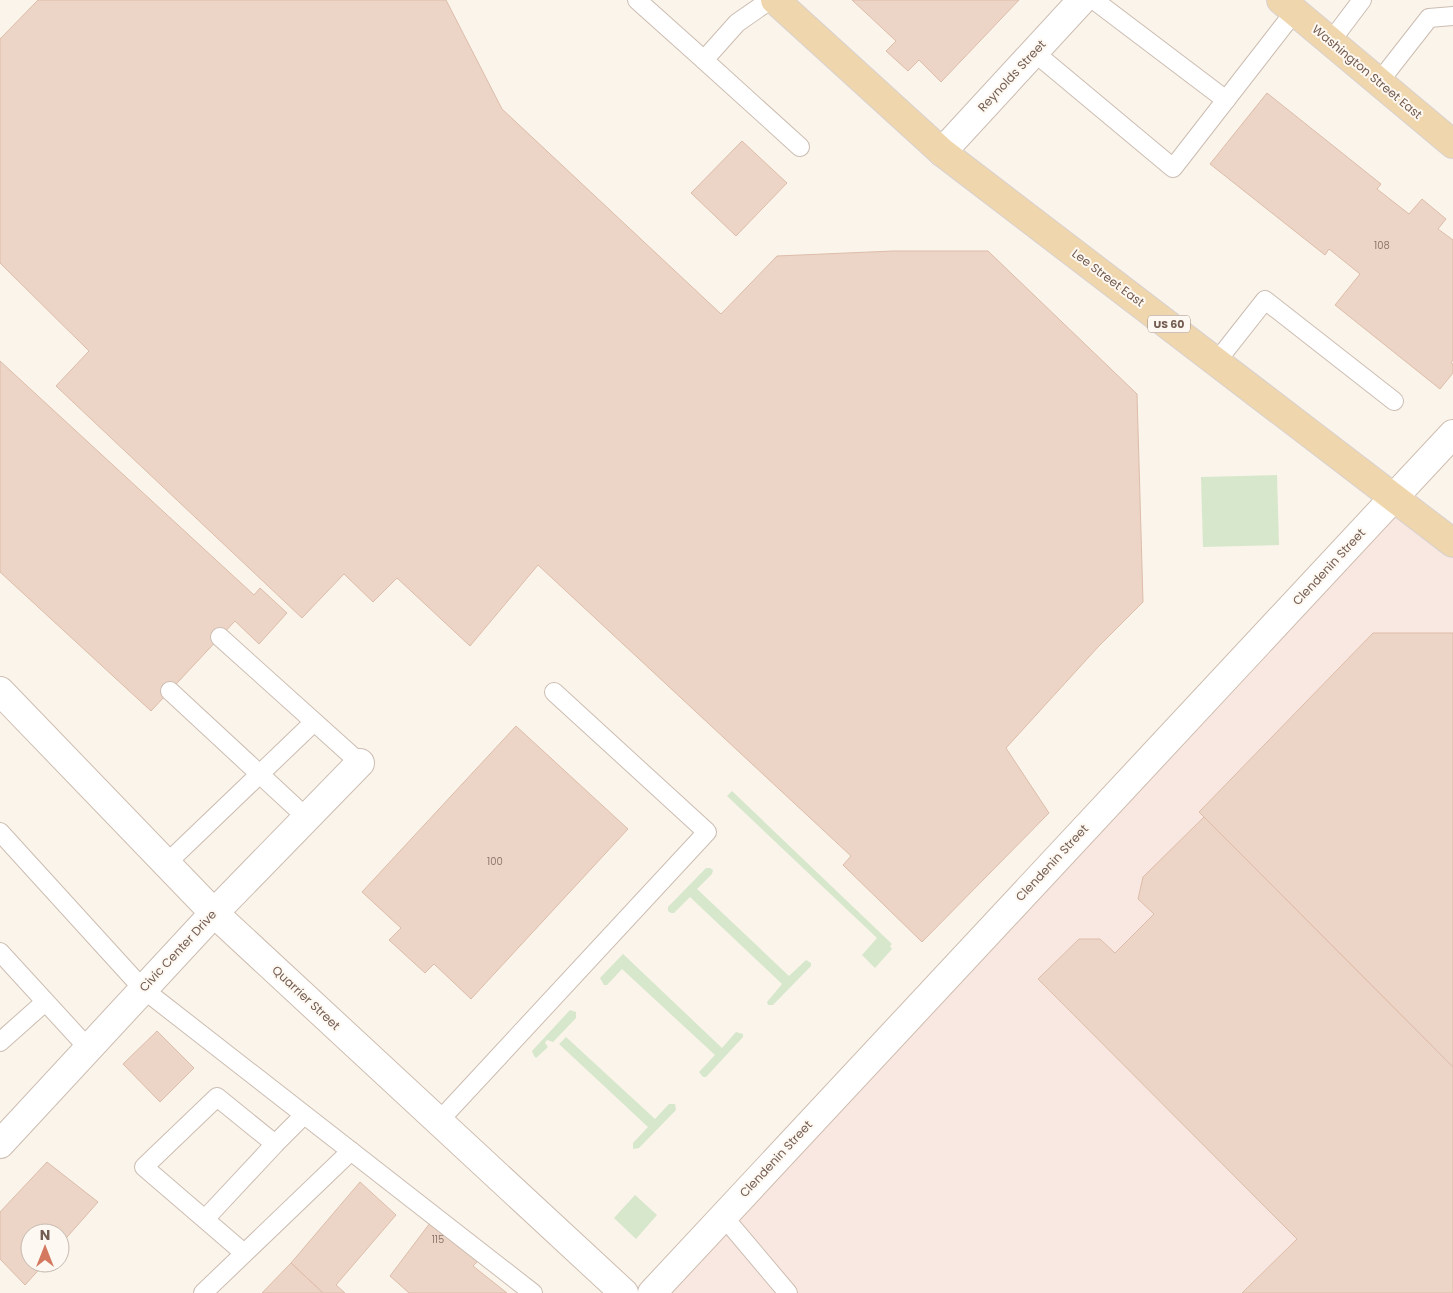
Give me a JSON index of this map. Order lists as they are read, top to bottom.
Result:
{
  "streets": {
    "main road": ["Washington Street East", "Lee Street East", "US 60"],
    "street": [
      "Reynolds Street",
      "Clendenin Street",
      "Civic Center Drive",
      "Quarrier Street"
    ]
  },
  "crossings": [
    ["Reynolds Street", "Lee Street East"],
    ["Lee Street East", "Clendenin Street"],
    ["Civic Center Drive", "Quarrier Street"]
  ],
  "house_numbers": ["108", "100", "115"],
  "north": "top"
}
